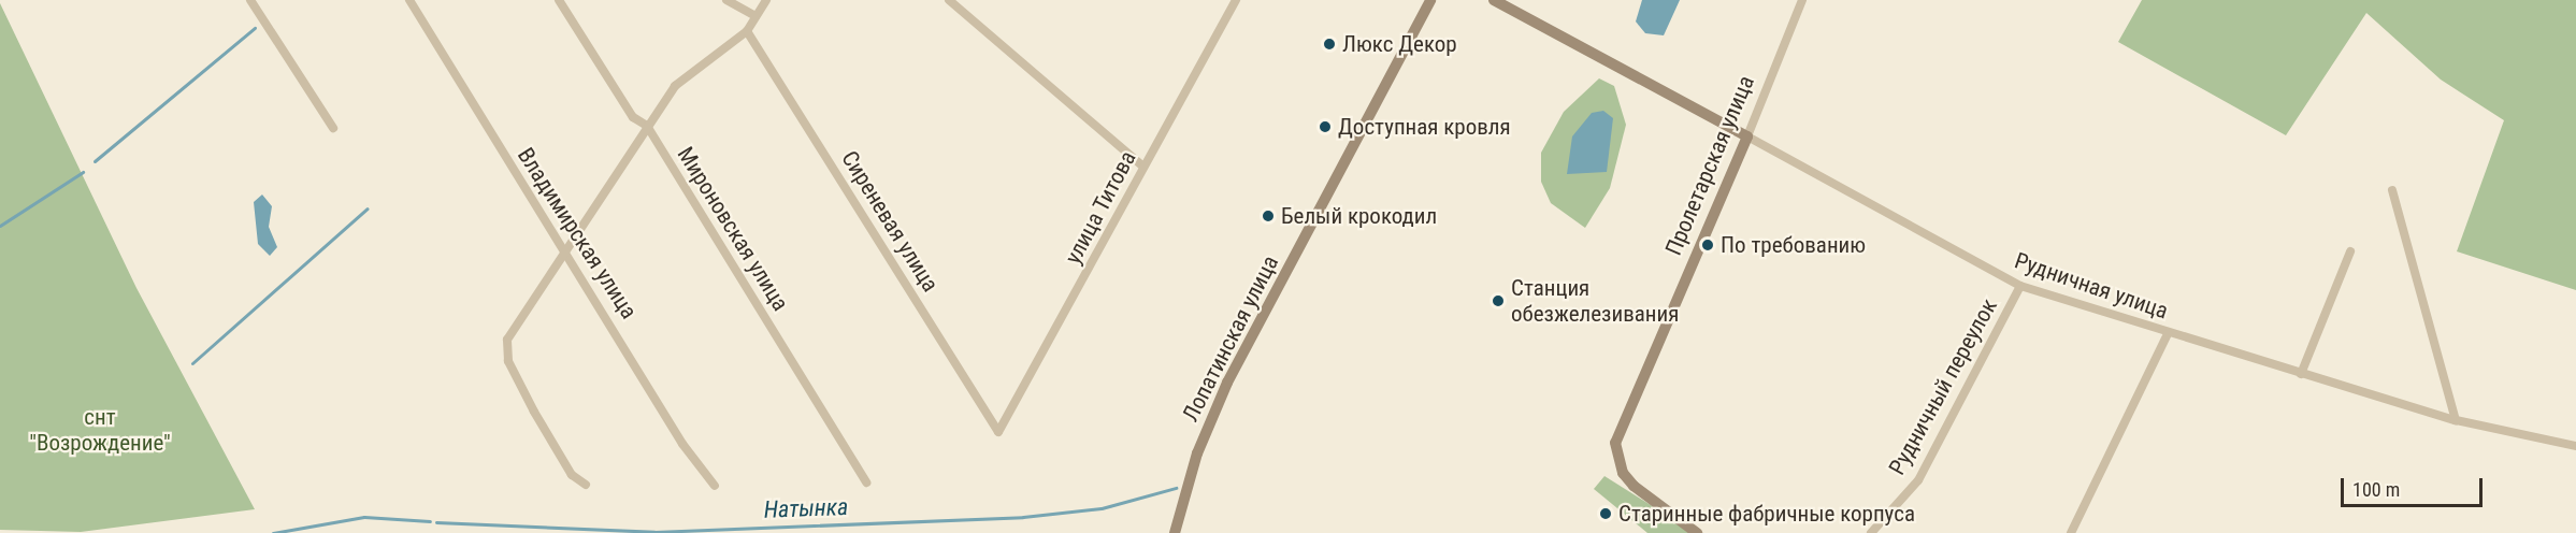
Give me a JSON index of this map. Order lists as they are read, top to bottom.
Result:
{
  "streets": {
    "street": [
      "Пролетарская улица",
      "улица Титова",
      "Сиреневая улица",
      "Мироновская улица",
      "Владимирская улица",
      "Рудничная улица",
      "Лопатинская улица",
      "Рудничный переулок"
    ]
  },
  "crossings": [
    ["Пролетарская улица", "Рудничная улица"],
    ["улица Титова", "Сиреневая улица"],
    ["Рудничная улица", "Рудничный переулок"]
  ],
  "water": ["Натынка"],
  "parks": ["снт \"Возрождение\""],
  "places": [
    "Люкс Декор",
    "Доступная кровля",
    "Белый крокодил",
    "По требованию",
    "Станция обезжелезивания",
    "Старинные фабричные корпуса"
  ],
  "scale_bar": "100 m"
}
